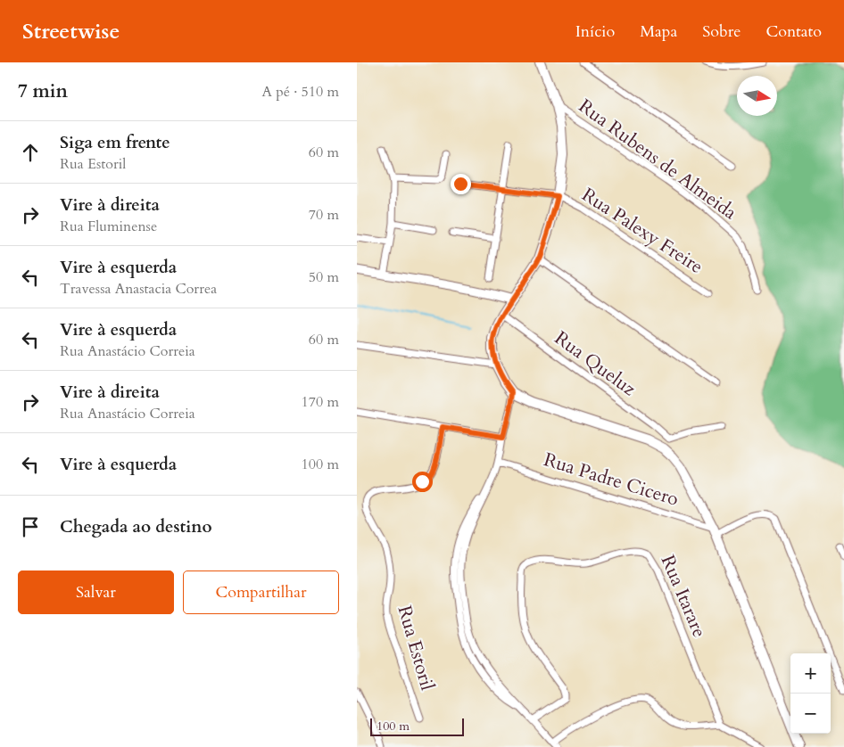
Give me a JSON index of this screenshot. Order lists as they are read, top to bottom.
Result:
{
  "streets": {
    "street": [
      "Rua Rubens de Almeida",
      "Rua Palexy Freire",
      "Rua Queluz",
      "Rua Padre Cicero",
      "Rua Itarare",
      "Rua Estoril"
    ]
  },
  "scale_bar": "100 m",
  "north": "right",
  "page": {
    "header": "Streetwise",
    "nav": [
      "Início",
      "Mapa",
      "Sobre",
      "Contato"
    ],
    "heading": ["7 min", "A pé · 510 m"],
    "list": [
      ["Siga em frente", "Rua Estoril", "60 m"],
      ["Vire à direita", "Rua Fluminense", "70 m"],
      ["Vire à esquerda", "Travessa Anastacia Correa", "50 m"],
      ["Vire à esquerda", "Rua Anastácio Correia", "60 m"],
      ["Vire à direita", "Rua Anastácio Correia", "170 m"],
      ["Vire à esquerda", "100 m"],
      "Chegada ao destino"
    ],
    "buttons": ["Salvar", "Compartilhar"],
    "map_buttons": ["+", "−"],
    "scale": "100 m"
  }
}
